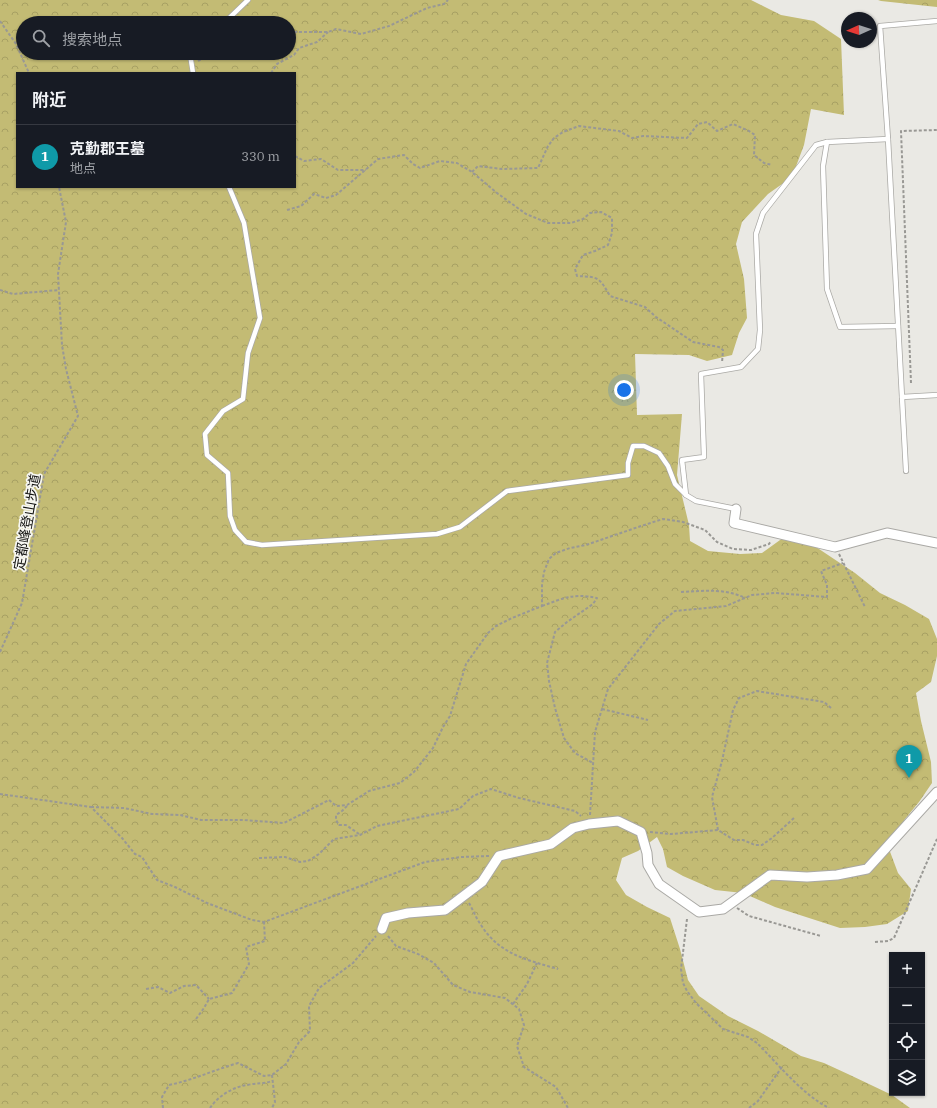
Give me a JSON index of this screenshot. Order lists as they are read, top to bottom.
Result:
{
  "streets": {
    "path": ["定都峰登山步道"]
  },
  "north": "left",
  "page": {
    "search": "搜索地点",
    "heading": "附近",
    "list": [
      {
        "mark": "1",
        "name": "克勤郡王墓",
        "note": "地点",
        "value": "330 m"
      }
    ],
    "pins": "1",
    "map_buttons": ["+", "−"]
  }
}
